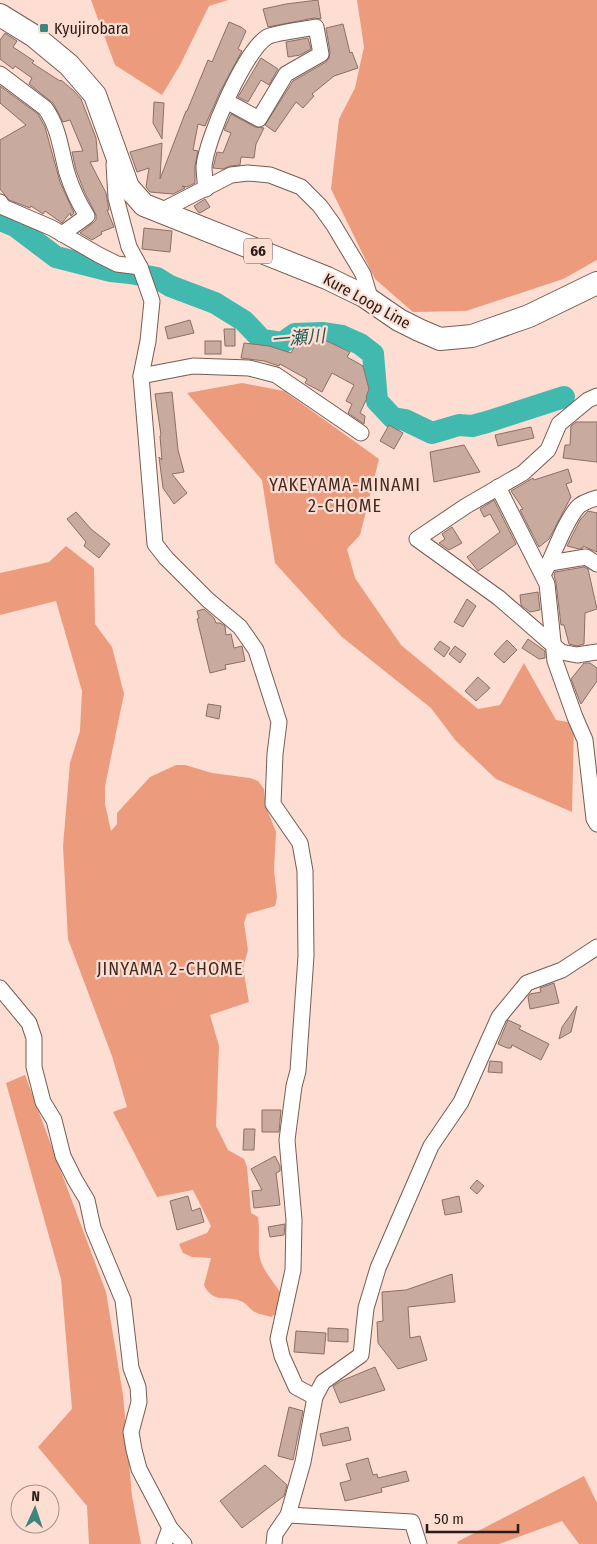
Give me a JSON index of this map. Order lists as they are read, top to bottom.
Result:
{
  "streets": {
    "main road": ["66", "Kure Loop Line"]
  },
  "districts": ["YAKEYAMA-MINAMI 2-CHOME", "JINYAMA 2-CHOME"],
  "water": ["一瀬川"],
  "places": {
    "transit": ["Kyujirobara"]
  },
  "scale_bar": "50 m",
  "north": "top"
}
